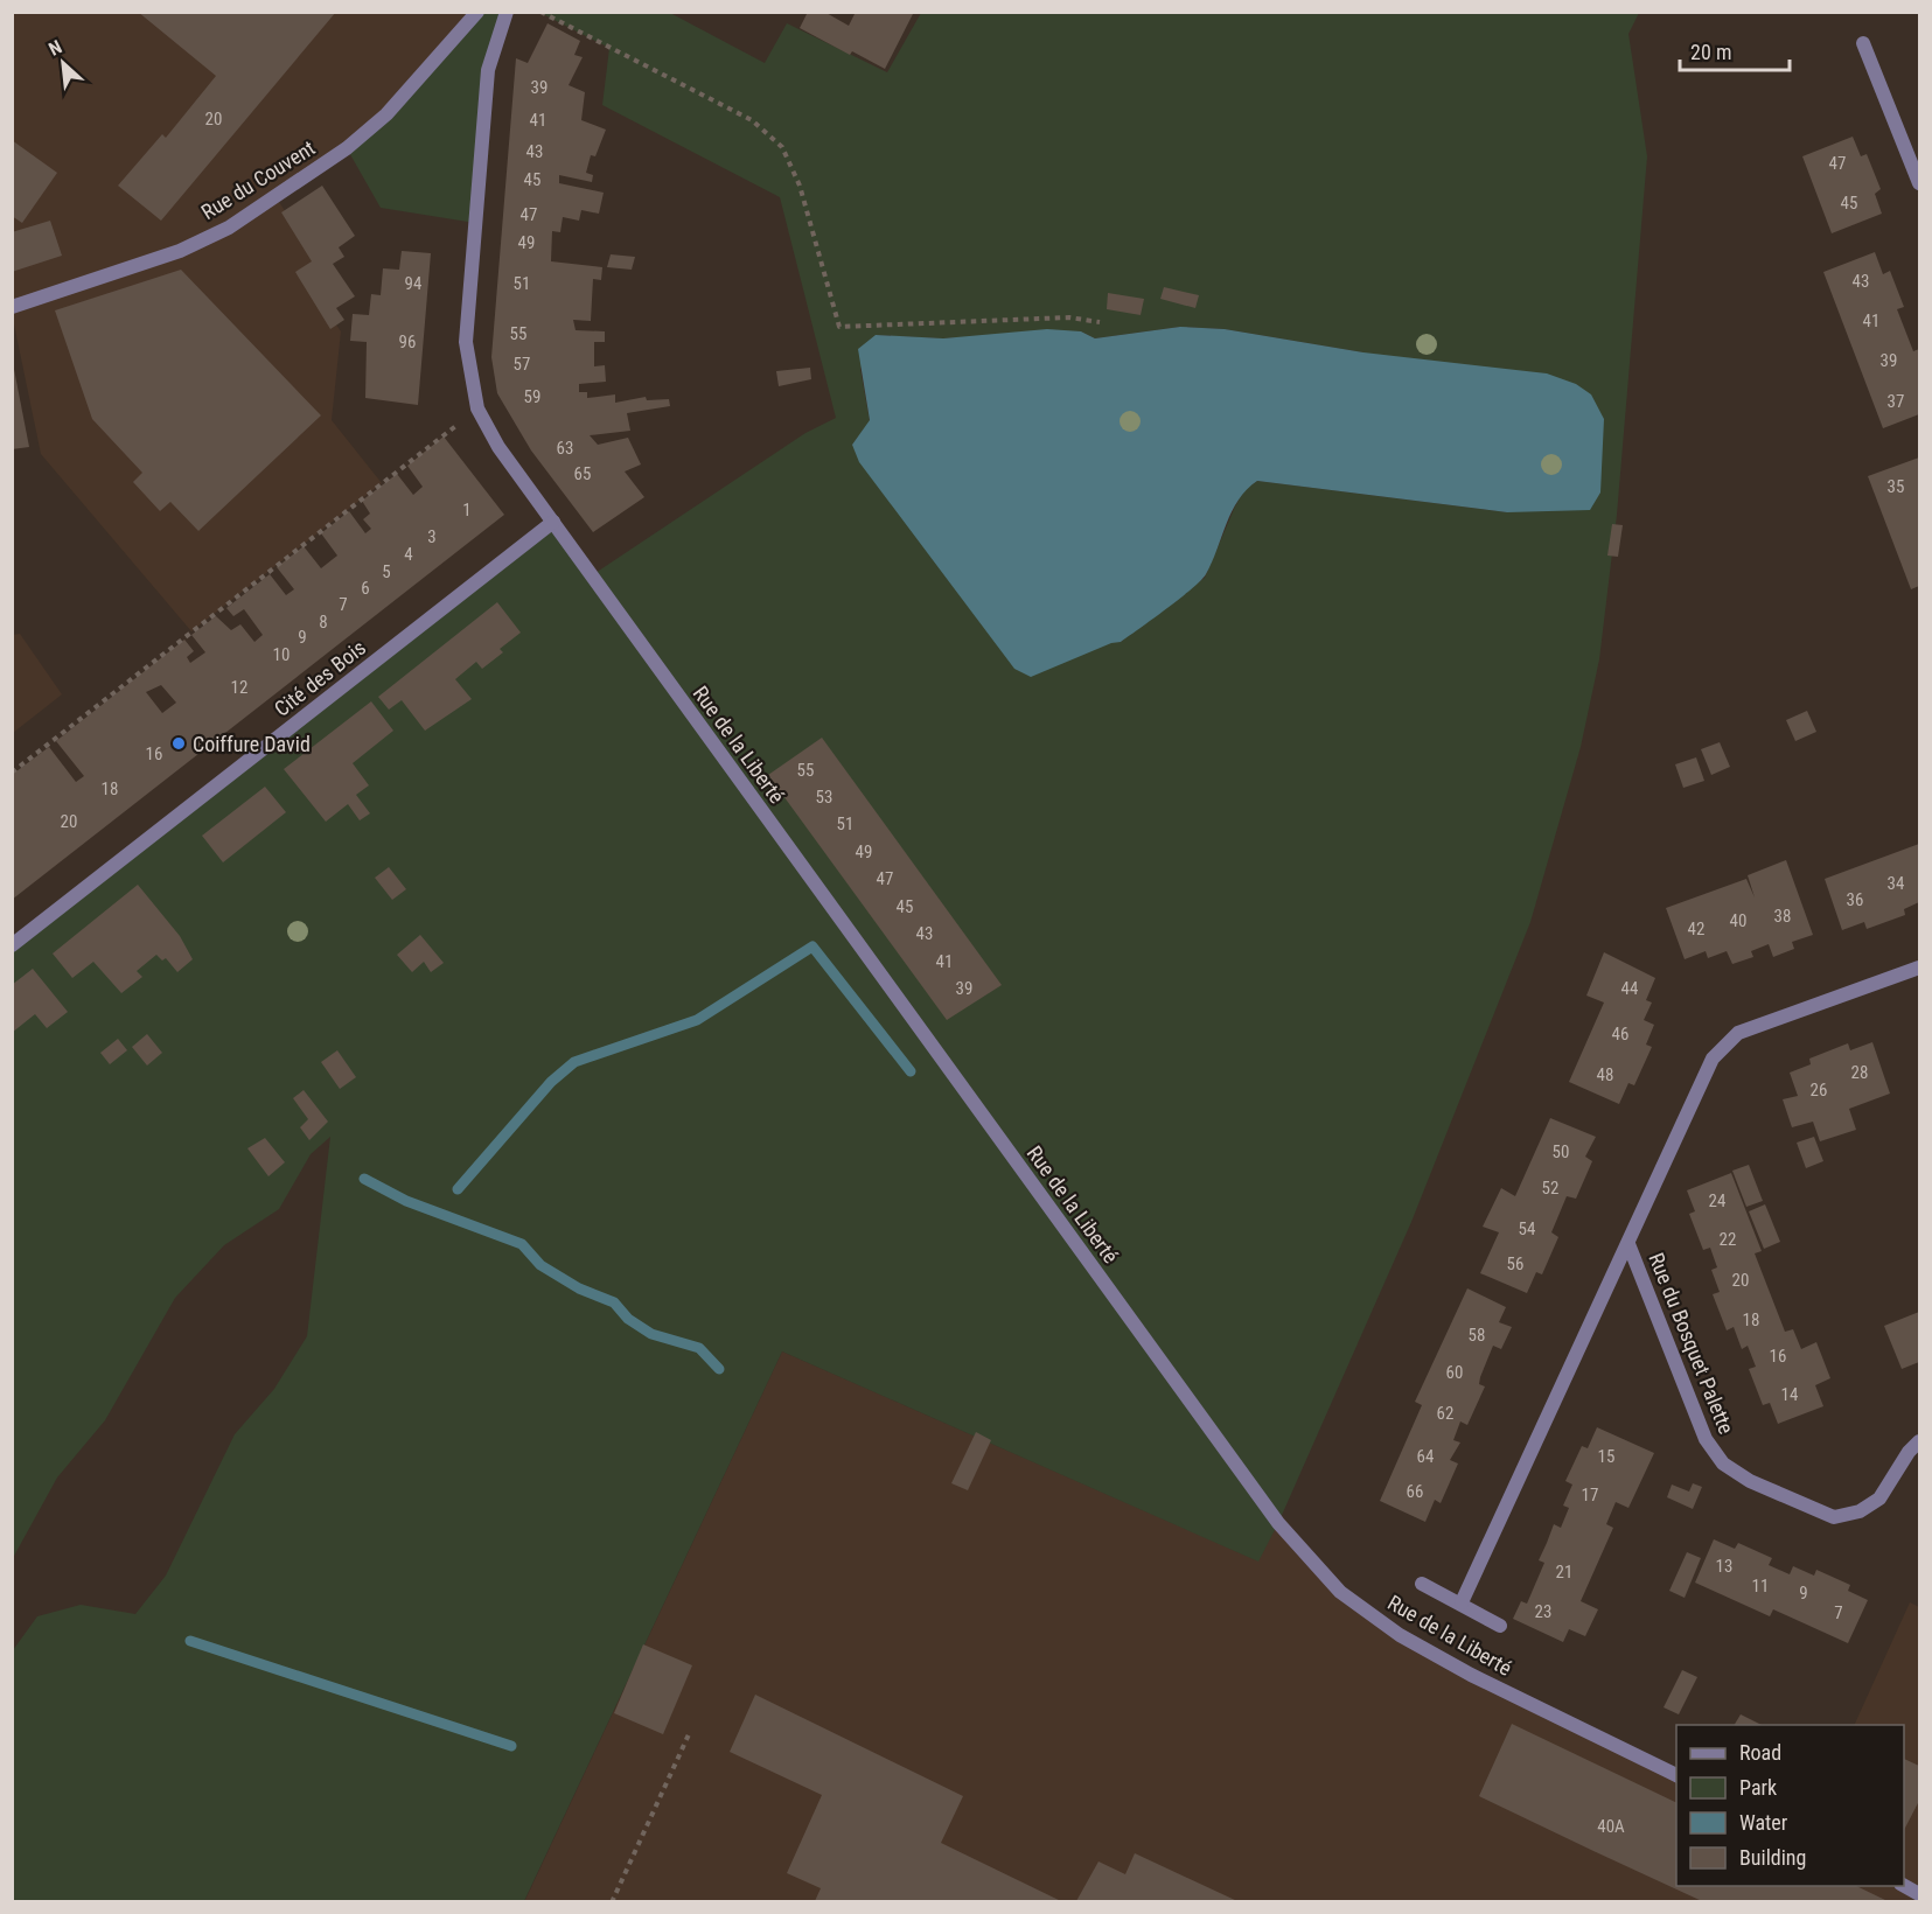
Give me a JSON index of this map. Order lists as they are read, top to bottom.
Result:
{
  "streets": {
    "street": [
      "Rue du Couvent",
      "Cité des Bois",
      "Rue de la Liberté",
      "Rue du Bosquet Palette"
    ]
  },
  "crossings": [
    ["Cité des Bois", "Rue de la Liberté"]
  ],
  "places": ["Coiffure David"],
  "house_numbers": [
    "39",
    "20",
    "41",
    "43",
    "47",
    "45",
    "45",
    "47",
    "49",
    "43",
    "94",
    "51",
    "41",
    "55",
    "96",
    "39",
    "57",
    "59",
    "37",
    "63",
    "65",
    "35",
    "1",
    "3",
    "4",
    "5",
    "6",
    "7",
    "8",
    "9",
    "10",
    "12",
    "16",
    "55",
    "18",
    "53",
    "20",
    "51",
    "49",
    "47",
    "34",
    "36",
    "45",
    "38",
    "40",
    "42",
    "43",
    "41",
    "39",
    "44",
    "46",
    "28",
    "48",
    "26",
    "50",
    "52",
    "24",
    "54",
    "22",
    "56",
    "20",
    "18",
    "58",
    "16",
    "60",
    "14",
    "62",
    "64",
    "15",
    "66",
    "17",
    "13",
    "21",
    "11",
    "9",
    "23",
    "7",
    "40A"
  ],
  "legend": [
    "Road",
    "Park",
    "Water",
    "Building"
  ],
  "scale_bar": "20 m",
  "north": "top left"
}
